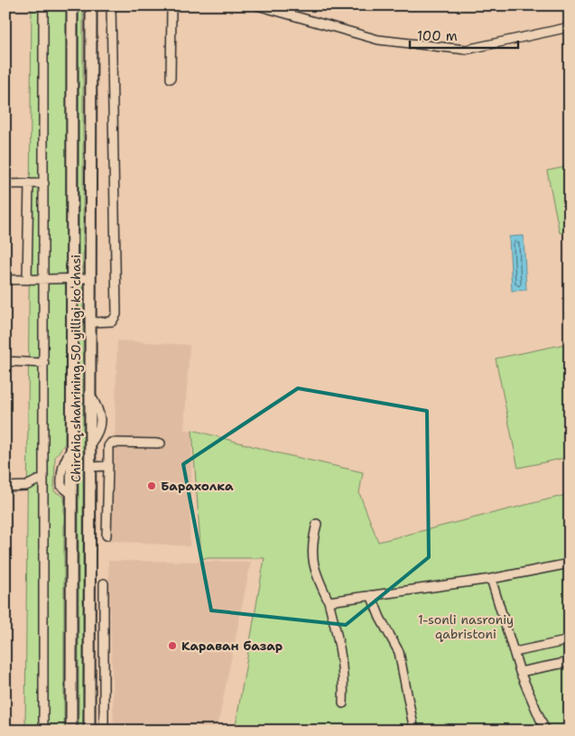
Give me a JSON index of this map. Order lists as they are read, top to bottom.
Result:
{
  "streets": {
    "main road": ["Chirchiq shahrining 50 yilligi koʻchasi"]
  },
  "parks": ["1-sonli nasroniy qabristoni"],
  "places": ["Барахолка", "Караван базар"],
  "scale_bar": "100 m"
}
